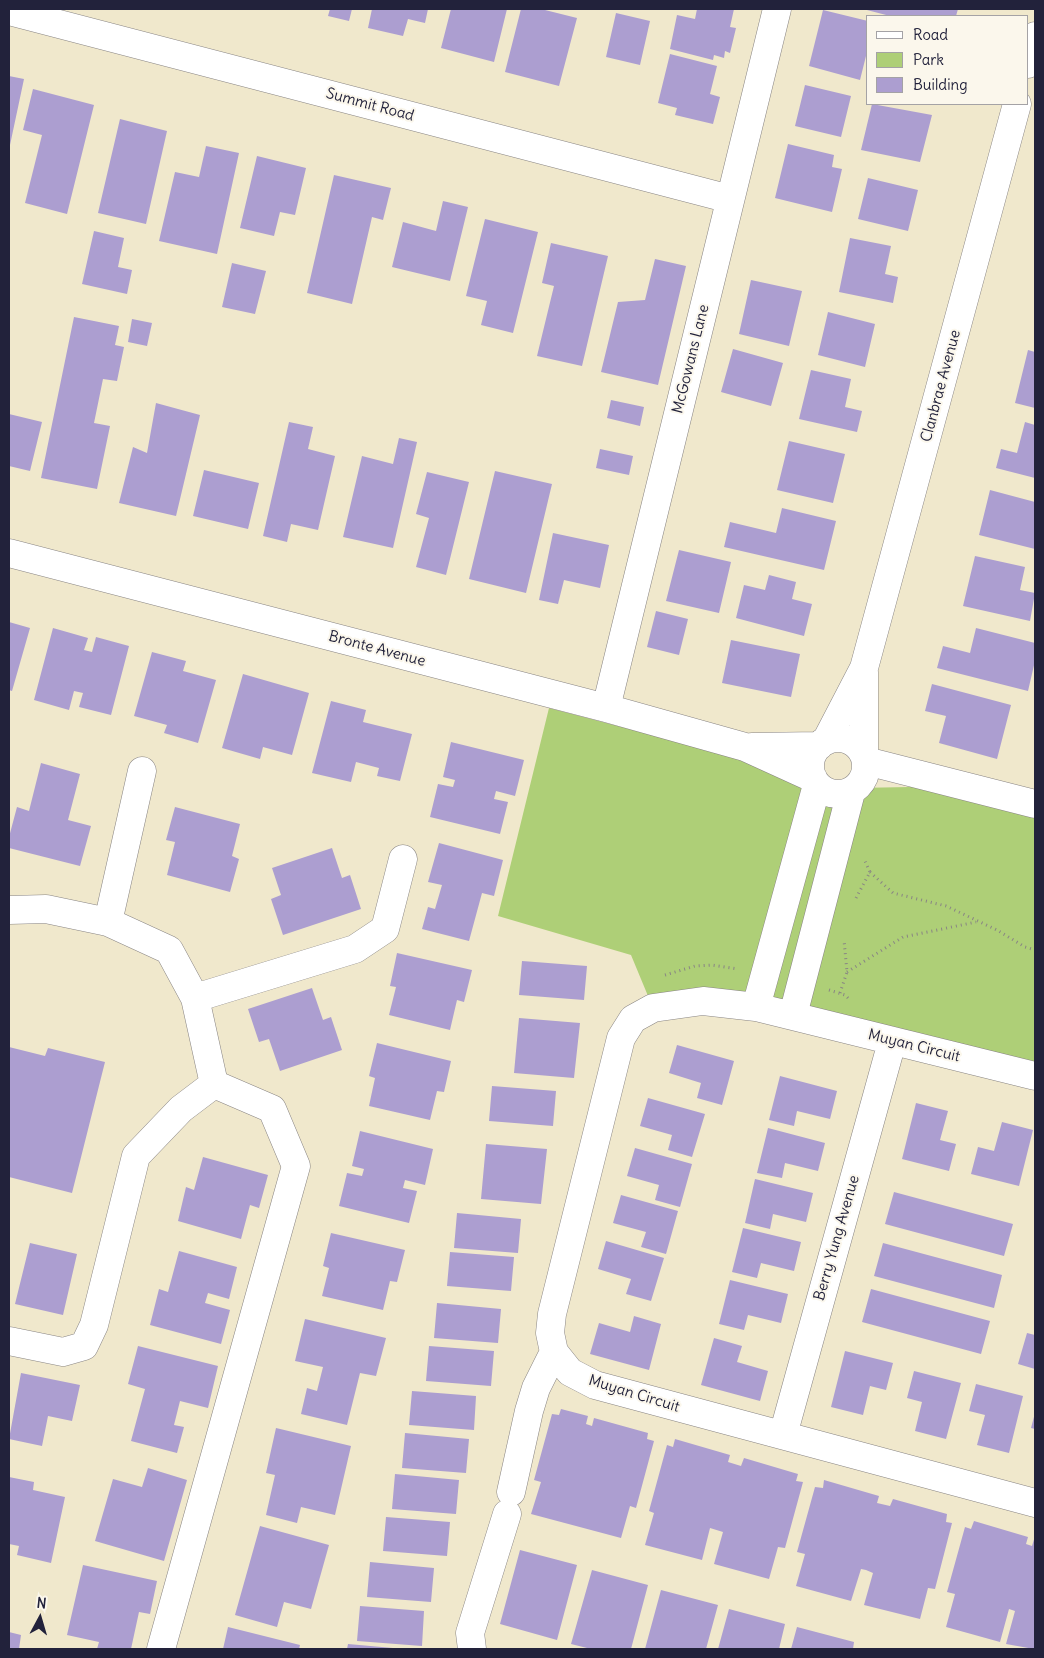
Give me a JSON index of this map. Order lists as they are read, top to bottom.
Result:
{
  "streets": {
    "street": [
      "Summit Road",
      "McGowans Lane",
      "Clanbrae Avenue",
      "Bronte Avenue",
      "Muyan Circuit",
      "Berry Yung Avenue"
    ]
  },
  "crossings": [
    ["Summit Road", "McGowans Lane"],
    ["McGowans Lane", "Bronte Avenue"],
    ["Clanbrae Avenue", "Bronte Avenue"],
    ["Muyan Circuit", "Berry Yung Avenue"]
  ],
  "legend": ["Road", "Park", "Building"],
  "north": "top"
}
